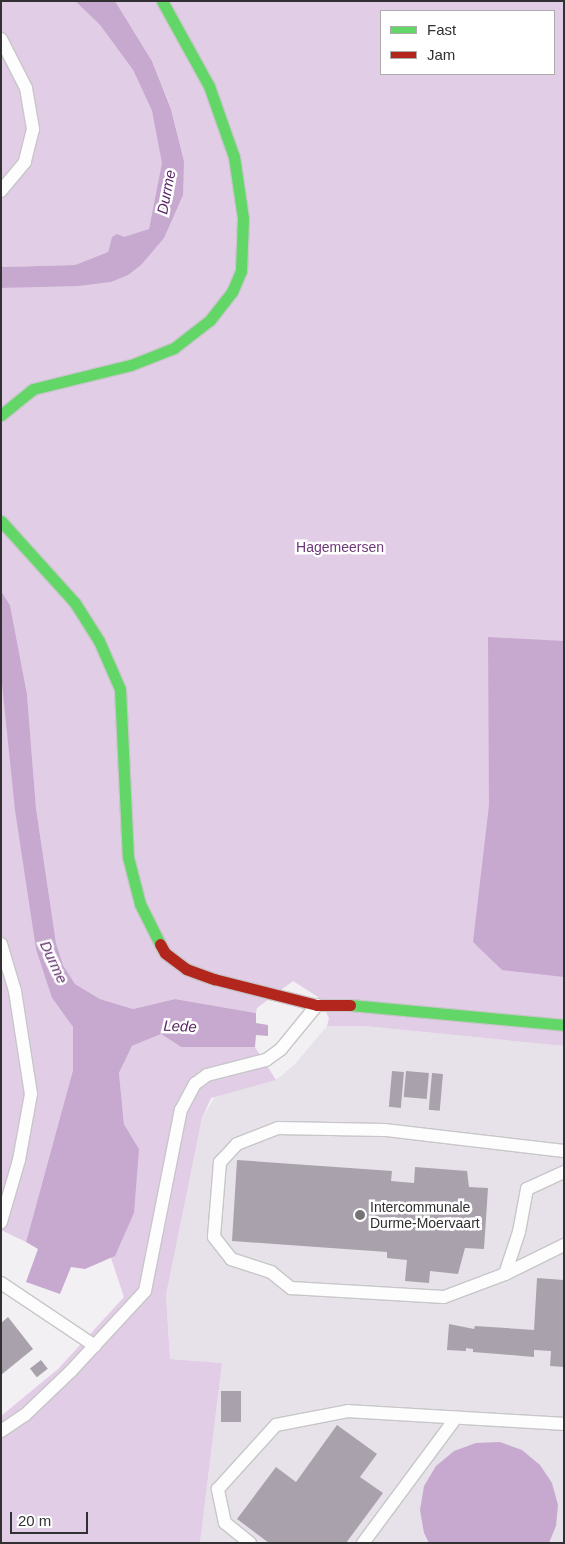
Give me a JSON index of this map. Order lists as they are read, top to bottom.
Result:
{
  "water": ["Durme", "Lede"],
  "parks": ["Hagemeersen"],
  "places": ["Intercommunale Durme-Moervaart"],
  "legend": ["Fast", "Jam"],
  "scale_bar": "20 m"
}
